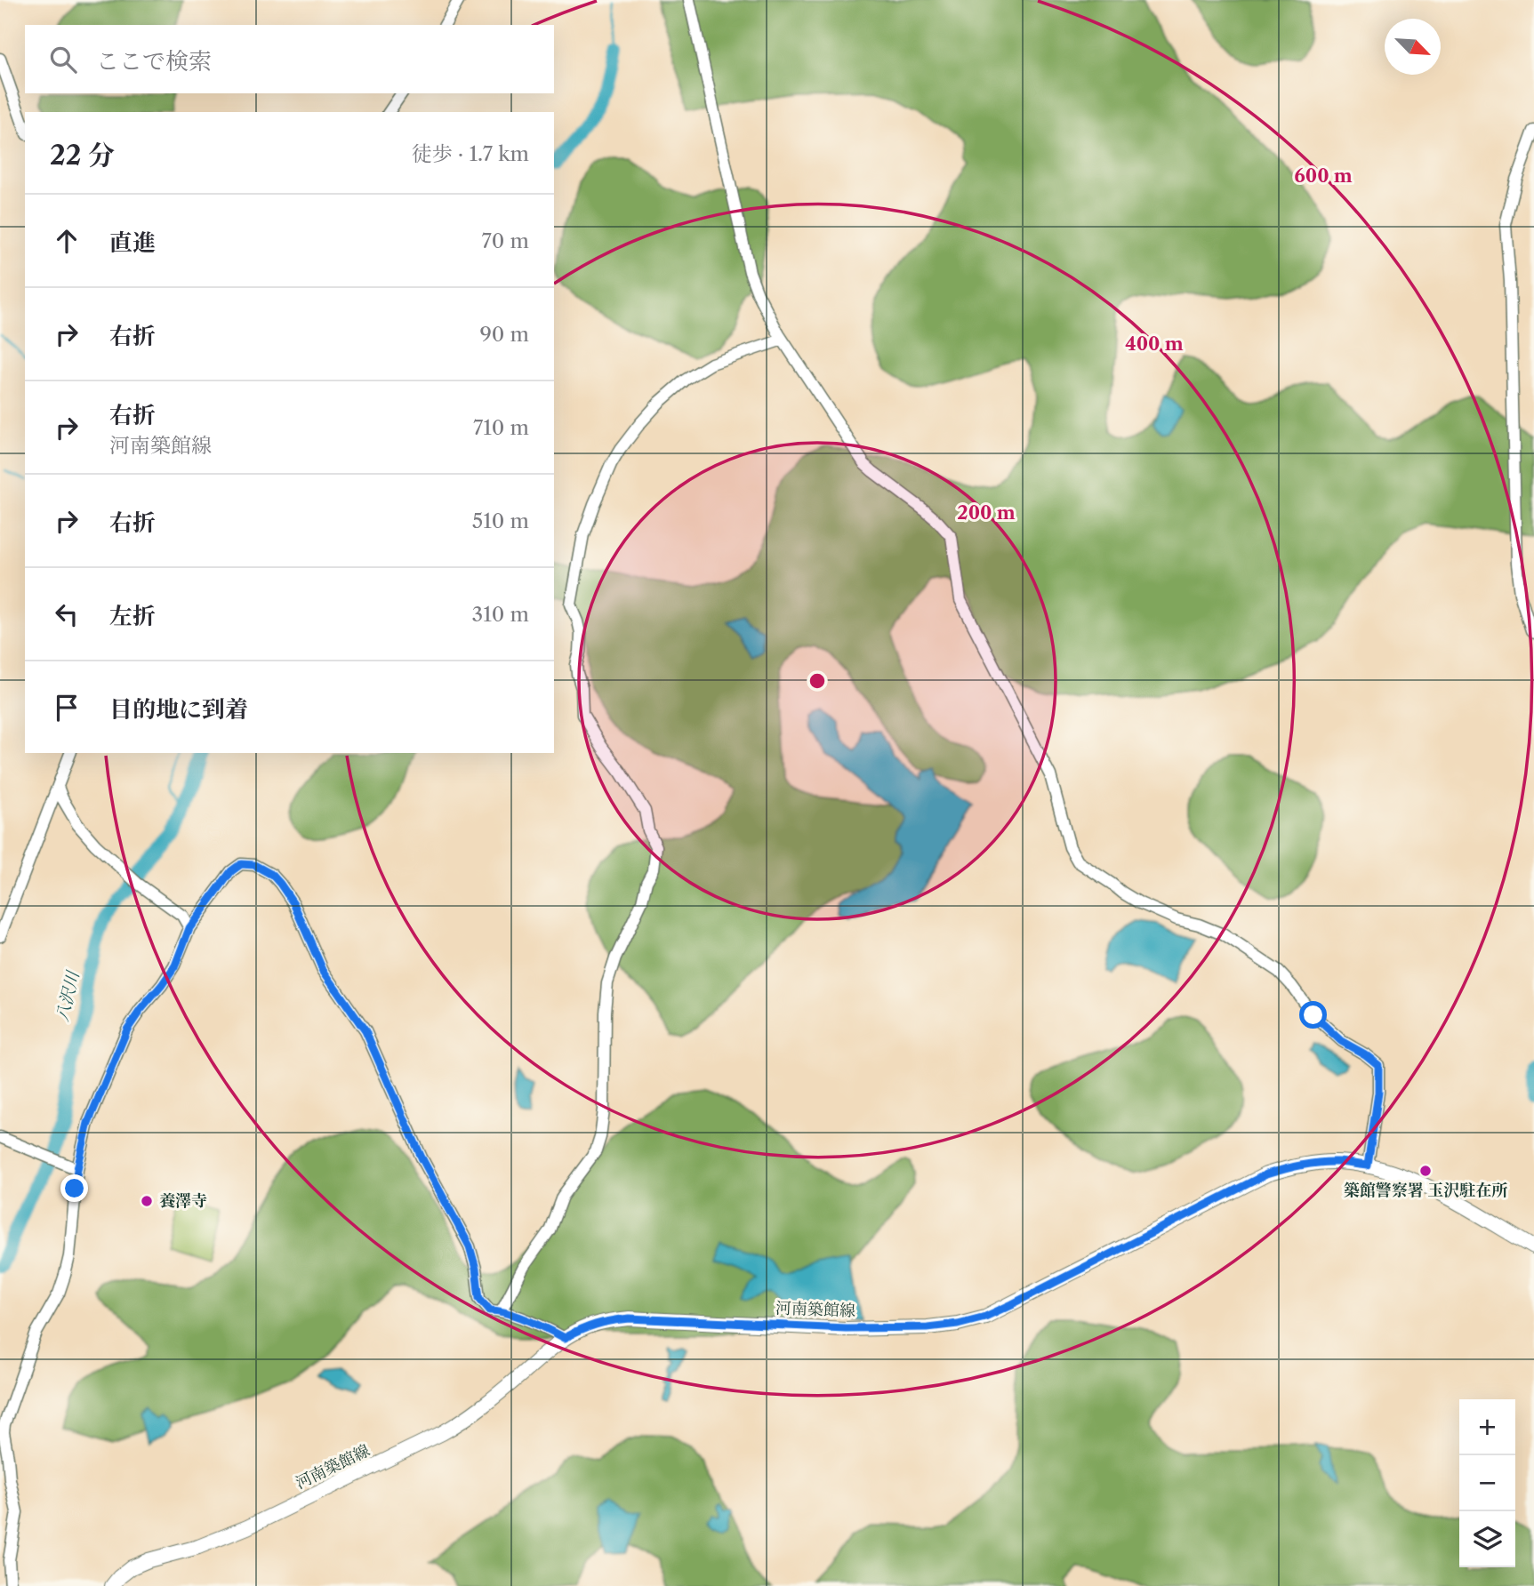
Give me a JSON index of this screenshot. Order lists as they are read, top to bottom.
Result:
{
  "streets": {
    "main road": ["河南築館線"]
  },
  "water": ["八沢川"],
  "places": ["築館警察署 玉沢駐在所", "養澤寺"],
  "north": "bottom right",
  "page": {
    "search": "ここで検索",
    "heading": ["22 分", "徒歩 · 1.7 km"],
    "list": [
      ["直進", "70 m"],
      ["右折", "90 m"],
      ["右折", "河南築館線", "710 m"],
      ["右折", "510 m"],
      ["左折", "310 m"],
      "目的地に到着"
    ],
    "map_buttons": ["+", "−"]
  },
  "rings": ["600 m", "400 m", "200 m"]
}
